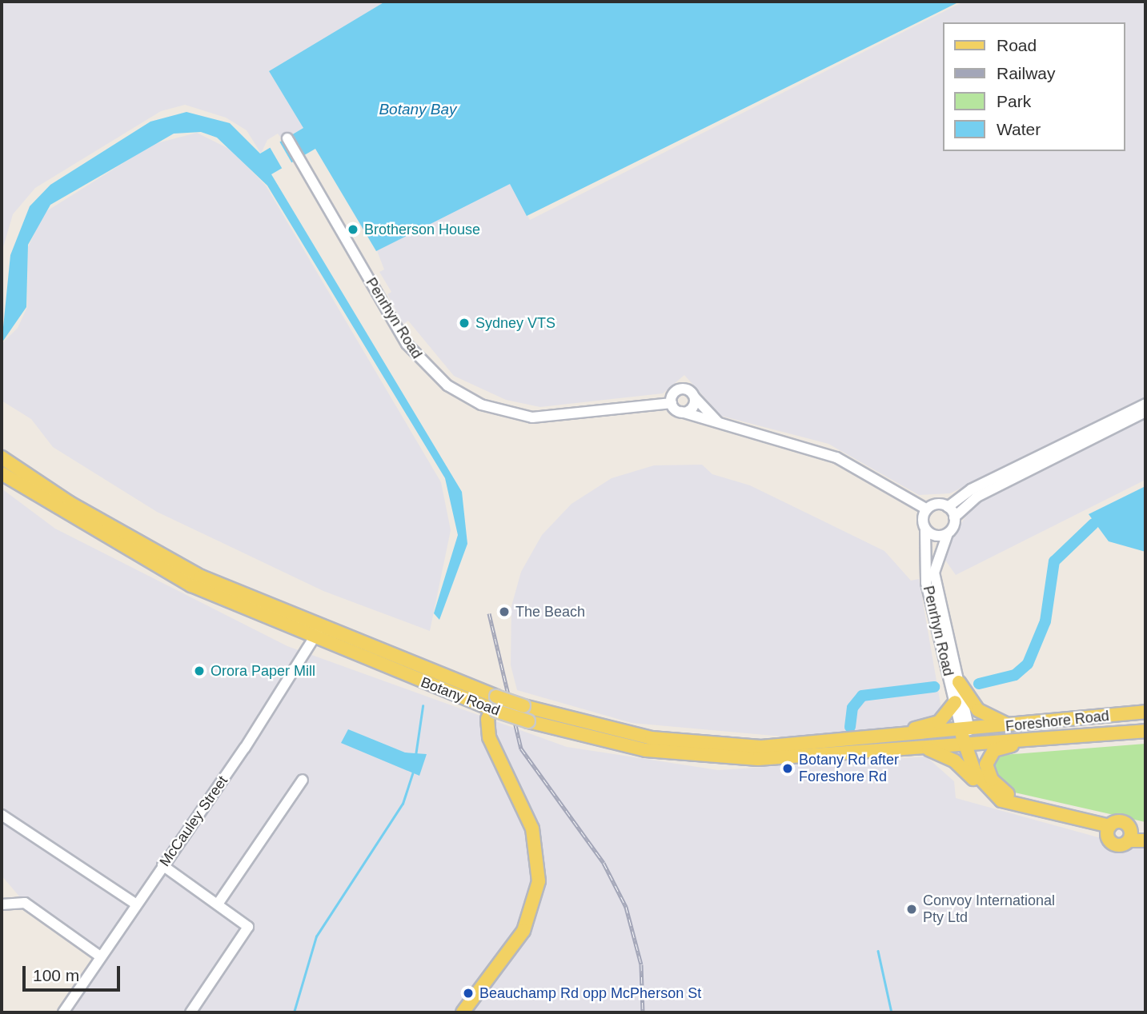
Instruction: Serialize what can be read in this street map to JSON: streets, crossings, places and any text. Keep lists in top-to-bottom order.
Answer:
{
  "streets": {
    "main road": ["Botany Road", "Foreshore Road"],
    "street": ["Penrhyn Road", "McCauley Street"]
  },
  "crossings": [
    ["Penrhyn Road", "Botany Road"],
    ["Penrhyn Road", "Foreshore Road"],
    ["Botany Road", "Foreshore Road"],
    ["Botany Road", "McCauley Street"]
  ],
  "water": ["Botany Bay"],
  "places": [
    "Brotherson House",
    "Sydney VTS",
    "The Beach",
    "Orora Paper Mill",
    "Botany Rd after Foreshore Rd",
    "Convoy International Pty Ltd",
    "Beauchamp Rd opp McPherson St"
  ],
  "legend": [
    "Road",
    "Railway",
    "Park",
    "Water"
  ],
  "scale_bar": "100 m"
}
